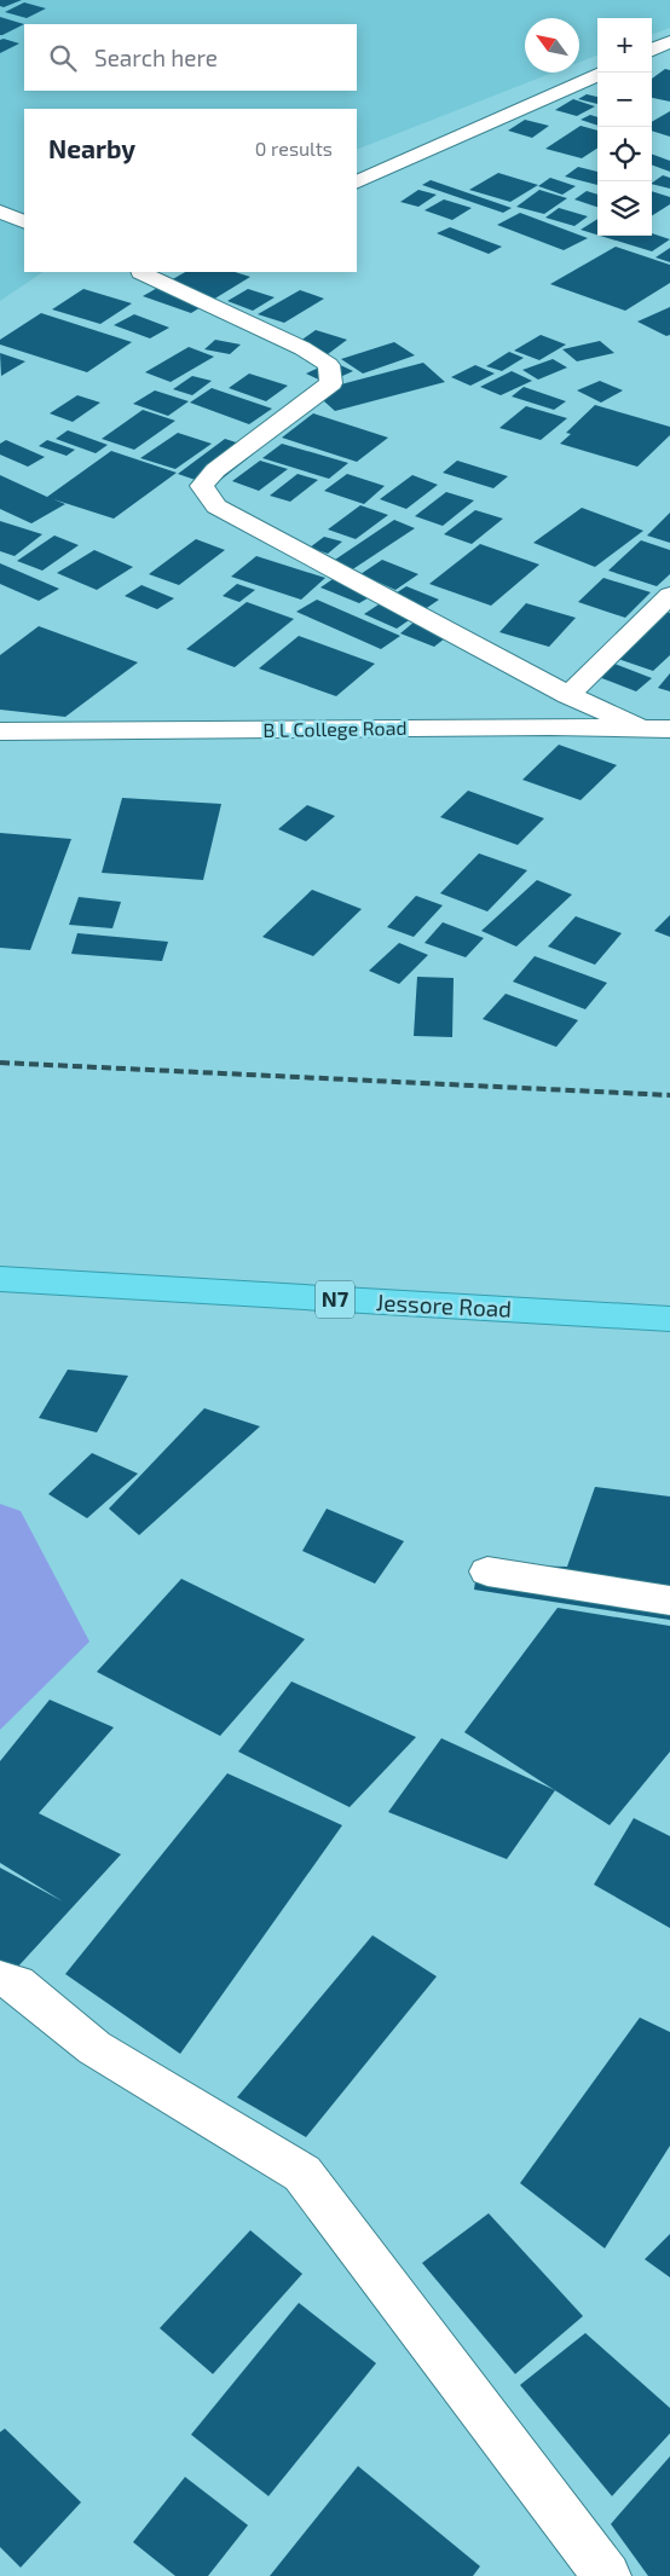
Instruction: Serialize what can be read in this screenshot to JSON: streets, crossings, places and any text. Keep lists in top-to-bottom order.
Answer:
{
  "streets": {
    "highway": ["N7", "Jessore Road"],
    "street": ["B L College Road"]
  },
  "north": "top left",
  "page": {
    "map_buttons": ["+", "−"],
    "search": "Search here",
    "heading": ["Nearby", "0 results"]
  }
}
